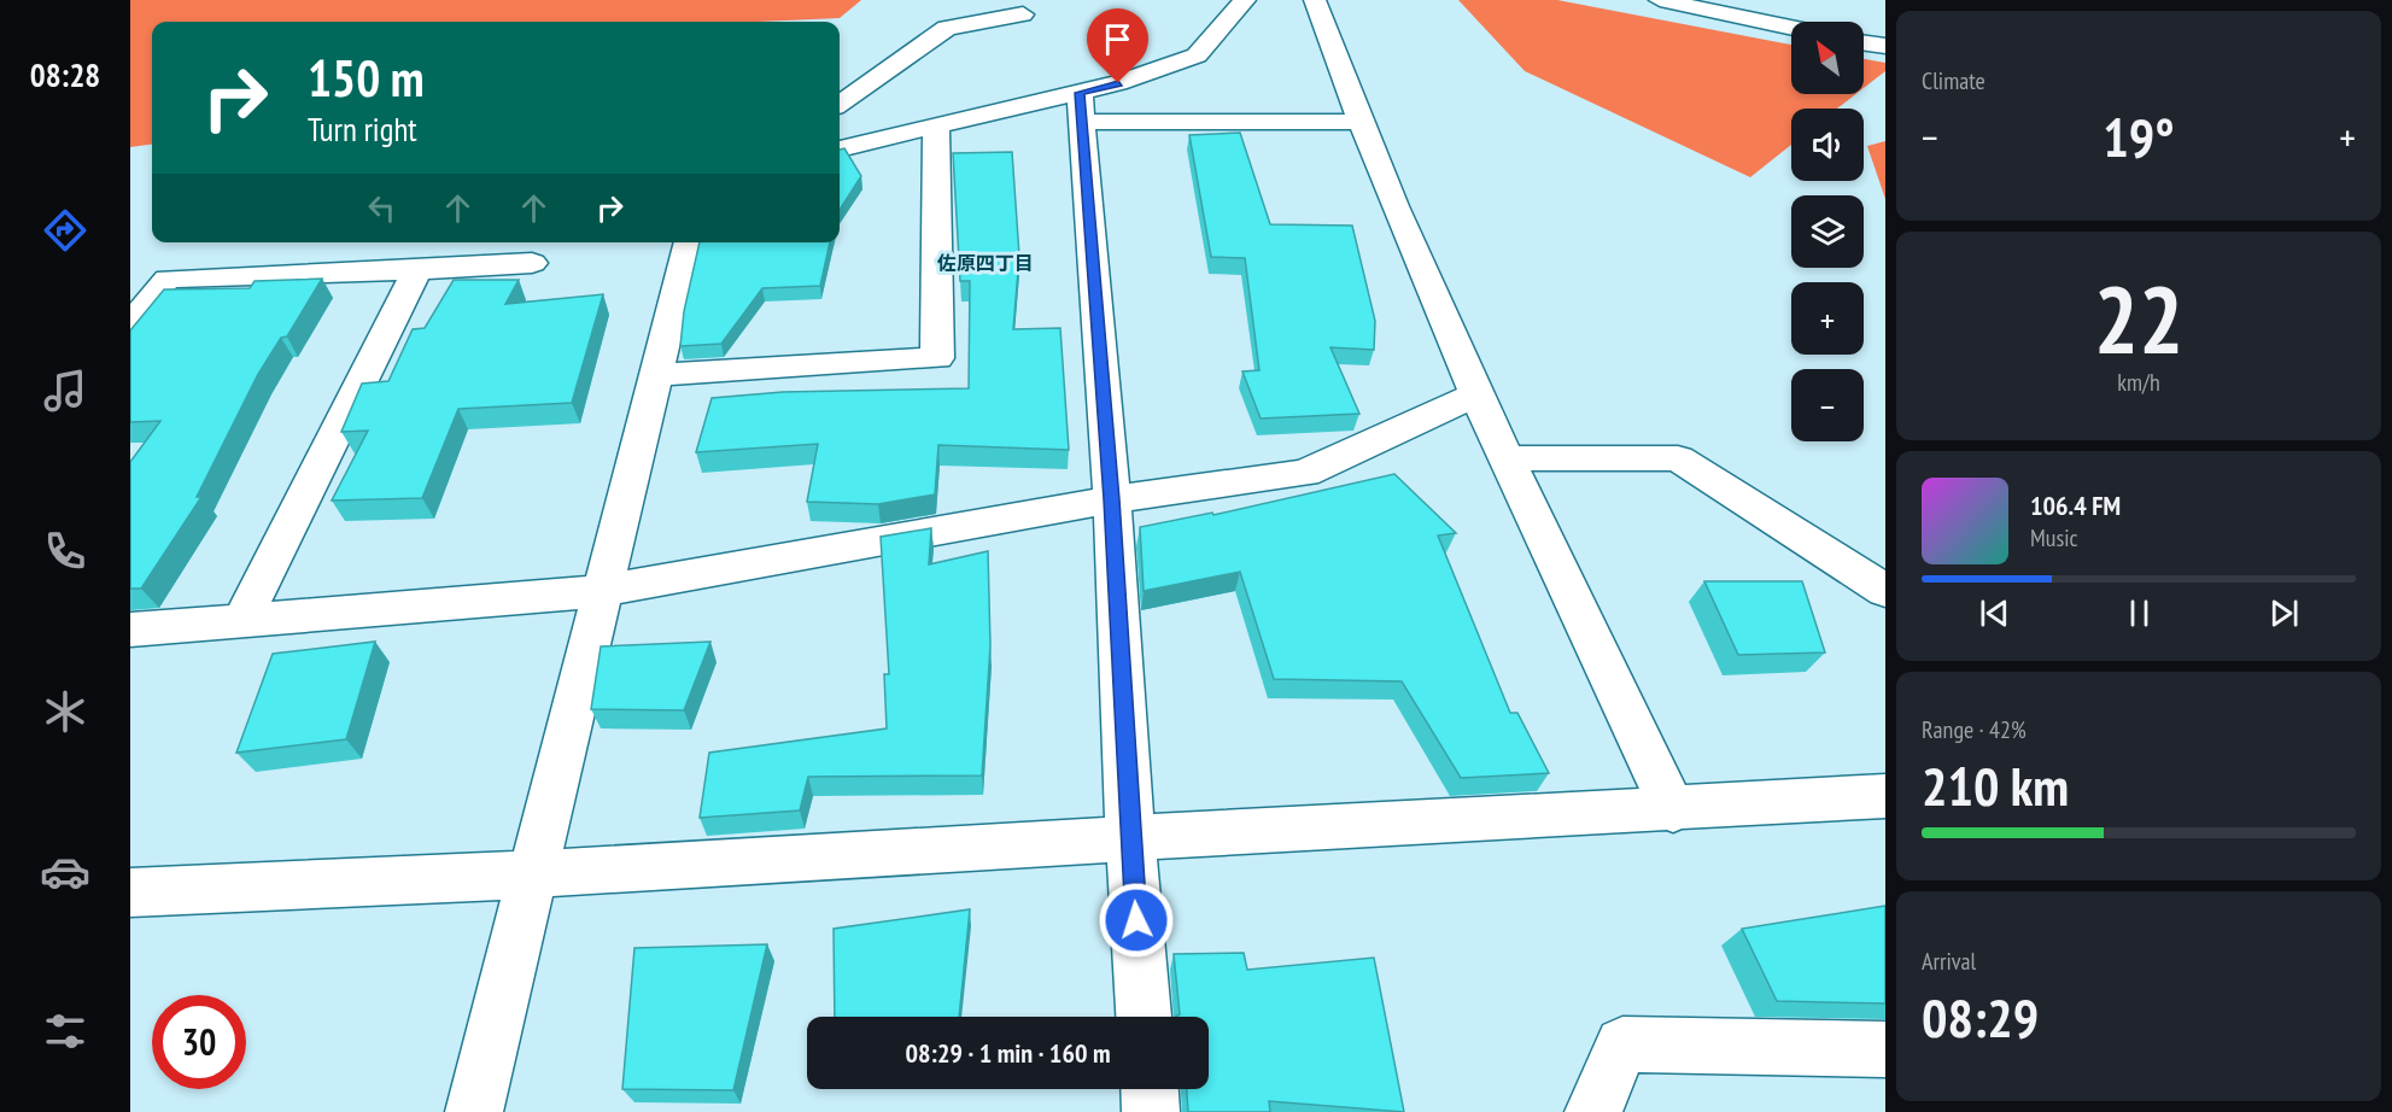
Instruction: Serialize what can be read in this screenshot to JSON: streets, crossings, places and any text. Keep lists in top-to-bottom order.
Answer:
{
  "districts": ["佐原四丁目"],
  "north": "top left",
  "page": {
    "tabs": "08:28",
    "tile": [
      "Climate",
      ["22", "km/h"],
      ["Range · 42%", "210 km"],
      ["Arrival", "08:29"]
    ],
    "map_buttons": ["+", "−"],
    "turn": ["150 m", "Turn right"],
    "heat": ["−", "19°", "+"],
    "song": ["106.4 FM", "Music"],
    "limit": "30",
    "trip": "08:29 · 1 min · 160 m"
  }
}
